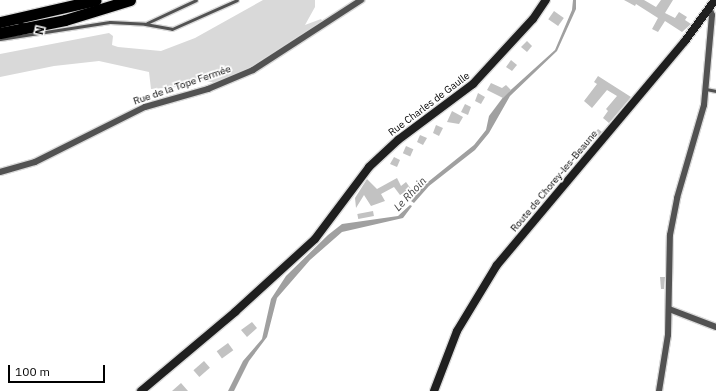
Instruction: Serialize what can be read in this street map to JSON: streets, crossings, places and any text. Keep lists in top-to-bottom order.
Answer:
{
  "streets": {
    "street": ["Rue de la Tope Fermée", "Rue Charles de Gaulle", "Route de Chorey-les-Beaune"]
  },
  "water": ["Le Rhoin"],
  "scale_bar": "100 m",
  "north": "right"
}
